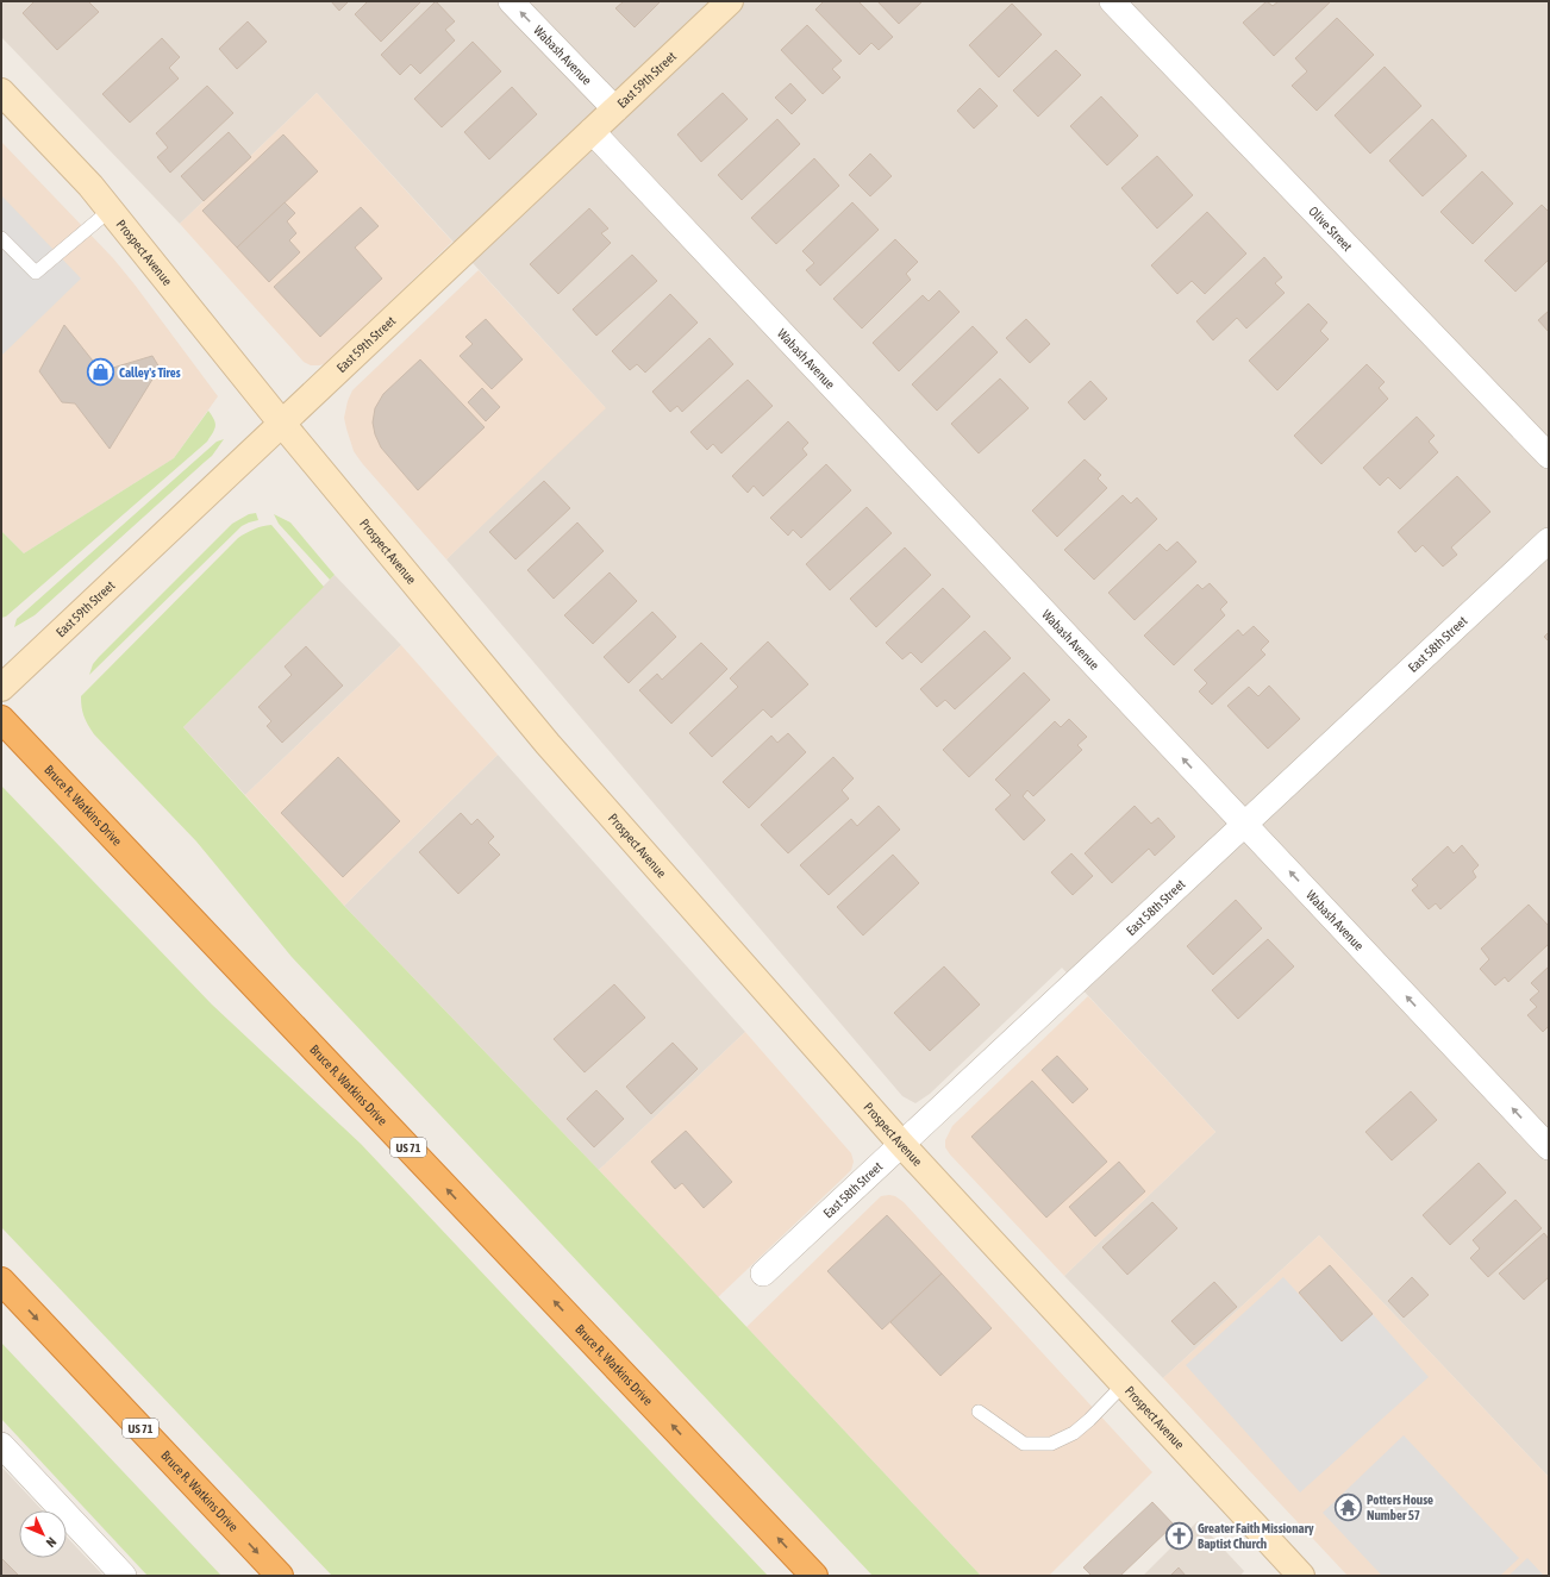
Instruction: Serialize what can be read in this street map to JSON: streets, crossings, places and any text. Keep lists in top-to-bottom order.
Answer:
{
  "streets": {
    "highway": ["Bruce R. Watkins Drive", "US 71"],
    "main road": ["East 59th Street", "Prospect Avenue"],
    "street": ["Wabash Avenue", "Olive Street", "East 58th Street"]
  },
  "crossings": [
    ["Wabash Avenue", "East 59th Street"],
    ["Wabash Avenue", "East 58th Street"],
    ["East 59th Street", "Prospect Avenue"],
    ["Prospect Avenue", "East 58th Street"]
  ],
  "one_way": ["Wabash Avenue"],
  "places": {
    "shop": ["Calley's Tires"],
    "temple": ["Potters House Number 57"],
    "church": ["Greater Faith Missionary Baptist Church"]
  },
  "north": "bottom right"
}
